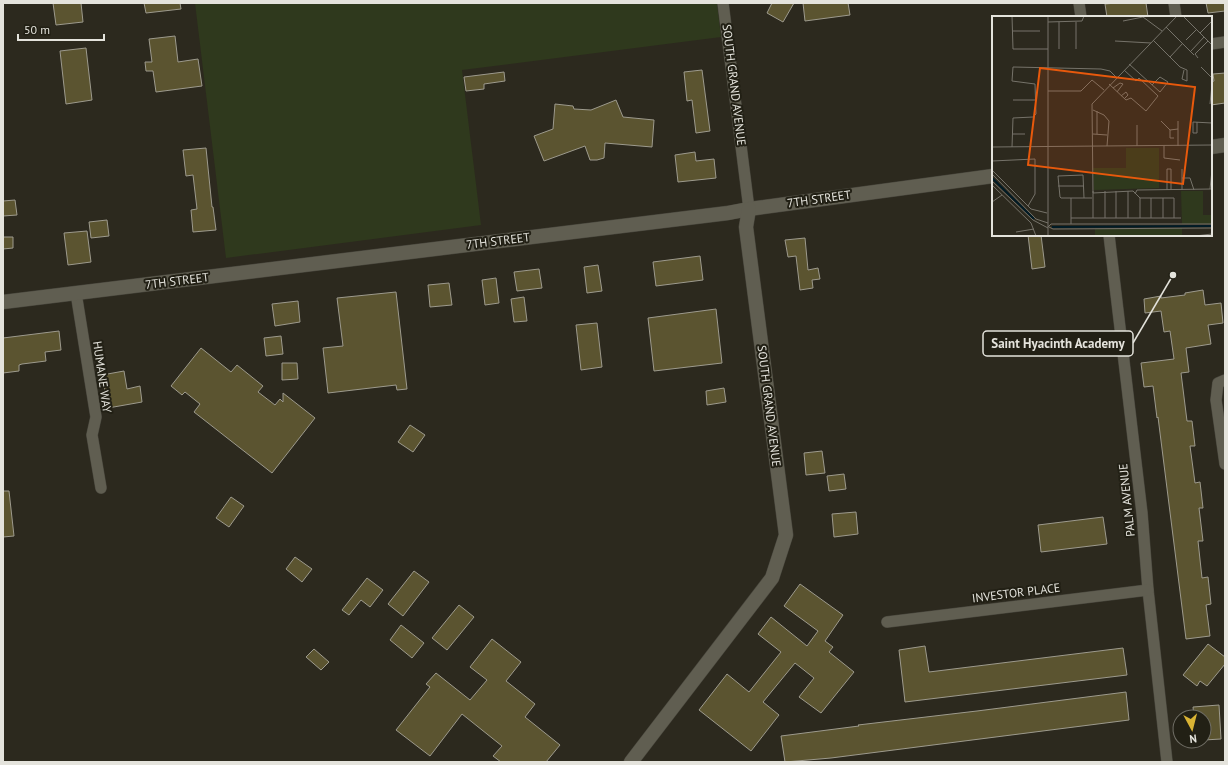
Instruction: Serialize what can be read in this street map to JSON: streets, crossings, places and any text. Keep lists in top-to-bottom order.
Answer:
{
  "streets": {
    "street": [
      "SOUTH GRAND AVENUE",
      "7TH STREET",
      "HUMANE WAY",
      "PALM AVENUE",
      "INVESTOR PLACE"
    ]
  },
  "crossings": [
    ["SOUTH GRAND AVENUE", "7TH STREET"],
    ["7TH STREET", "HUMANE WAY"],
    ["PALM AVENUE", "INVESTOR PLACE"]
  ],
  "places": ["Saint Hyacinth Academy"],
  "scale_bar": "50 m",
  "north": "bottom"
}
